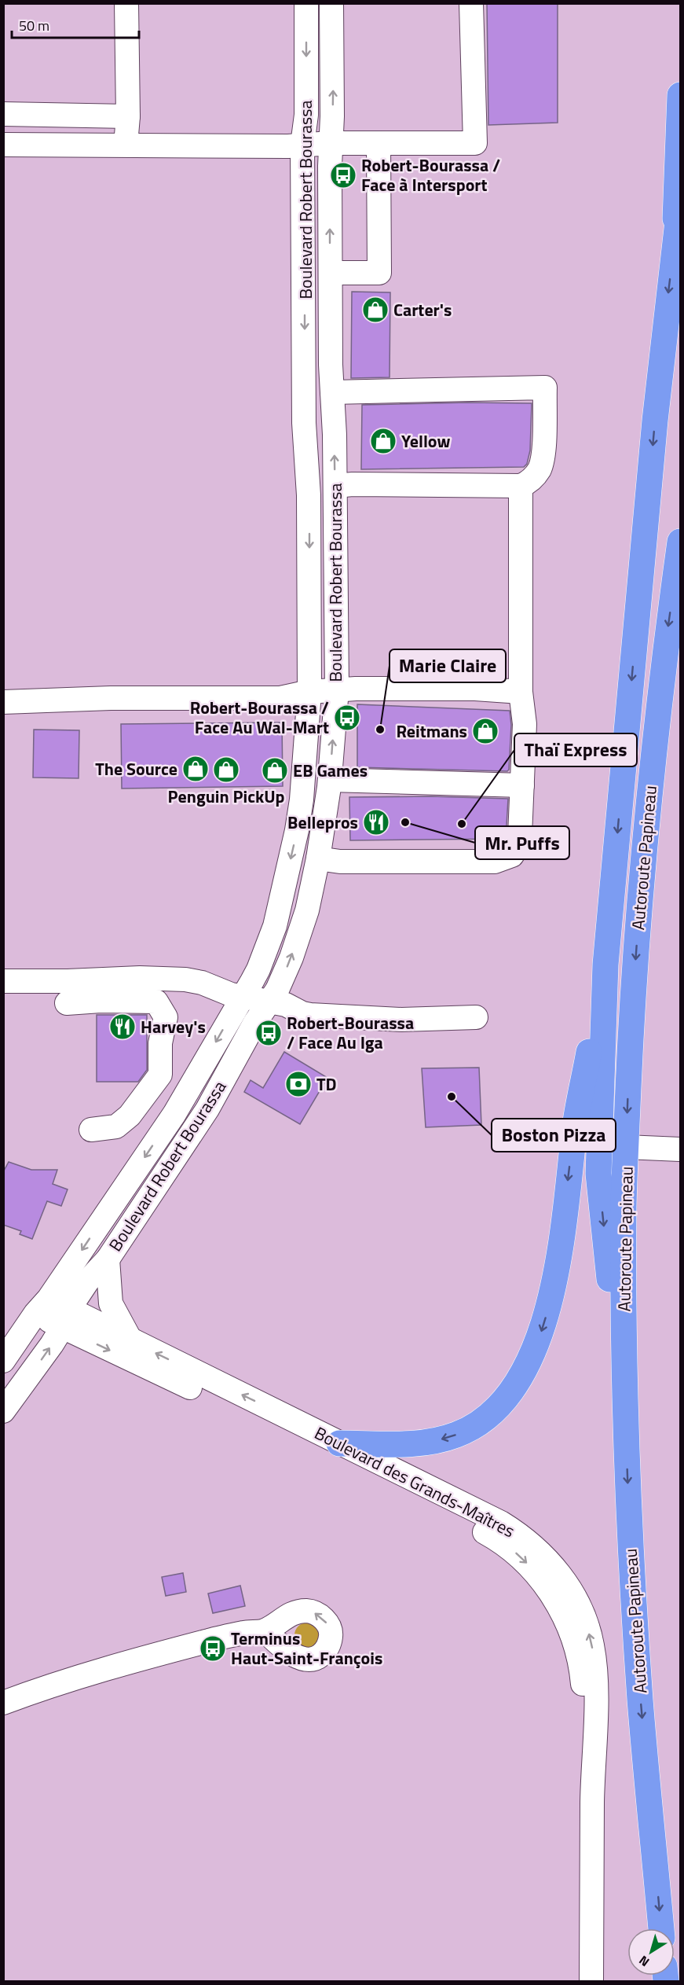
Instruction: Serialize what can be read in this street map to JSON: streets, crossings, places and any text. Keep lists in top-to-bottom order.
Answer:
{
  "streets": {
    "highway": ["Autoroute Papineau"],
    "street": ["Boulevard Robert Bourassa", "Boulevard des Grands-Maîtres"]
  },
  "crossings": [
    ["Boulevard Robert Bourassa", "Boulevard des Grands-Maîtres"]
  ],
  "places": {
    "bus stop": [
      "Robert-Bourassa / Face à Intersport",
      "Robert-Bourassa / Face Au Wal-Mart",
      "Robert-Bourassa / Face Au Iga",
      "Terminus Haut-Saint-François"
    ],
    "shop": [
      "Carter's",
      "Yellow",
      "Reitmans",
      "The Source",
      "Penguin PickUp",
      "EB Games"
    ],
    "other": [
      "Marie Claire",
      "Mr. Puffs",
      "Thaï Express",
      "Boston Pizza"
    ],
    "restaurant": ["Bellepros", "Harvey's"],
    "bank": ["TD"]
  },
  "scale_bar": "50 m",
  "north": "bottom left"
}
